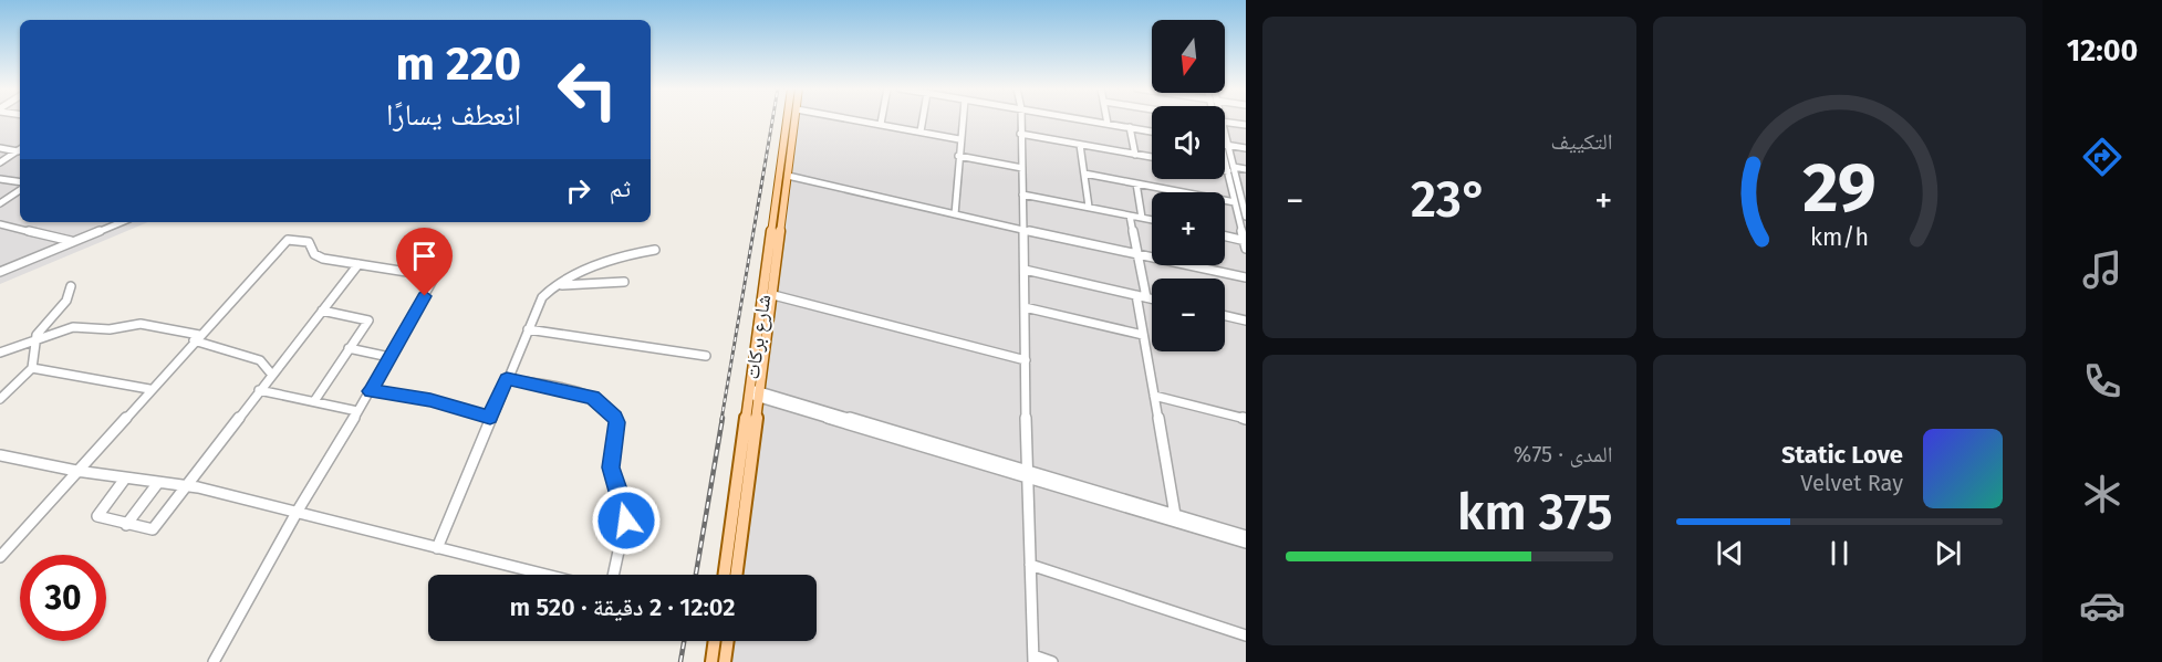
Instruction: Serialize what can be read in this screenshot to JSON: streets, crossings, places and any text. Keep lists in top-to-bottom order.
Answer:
{
  "streets": {
    "main road": ["شارع بركات"]
  },
  "north": "bottom",
  "page": {
    "tabs": "12:00",
    "tile": [
      "التكييف",
      ["المدى · 75%", "375 km"]
    ],
    "map_buttons": ["+", "−"],
    "turn": ["220 m", "انعطف يسارًا"],
    "then": "ثم",
    "heat": ["−", "23°", "+"],
    "song": ["Static Love", "Velvet Ray"],
    "limit": "30",
    "trip": "12:02 · 2 دقيقة · 520 m",
    "gauge": ["29", "km/h"]
  }
}
